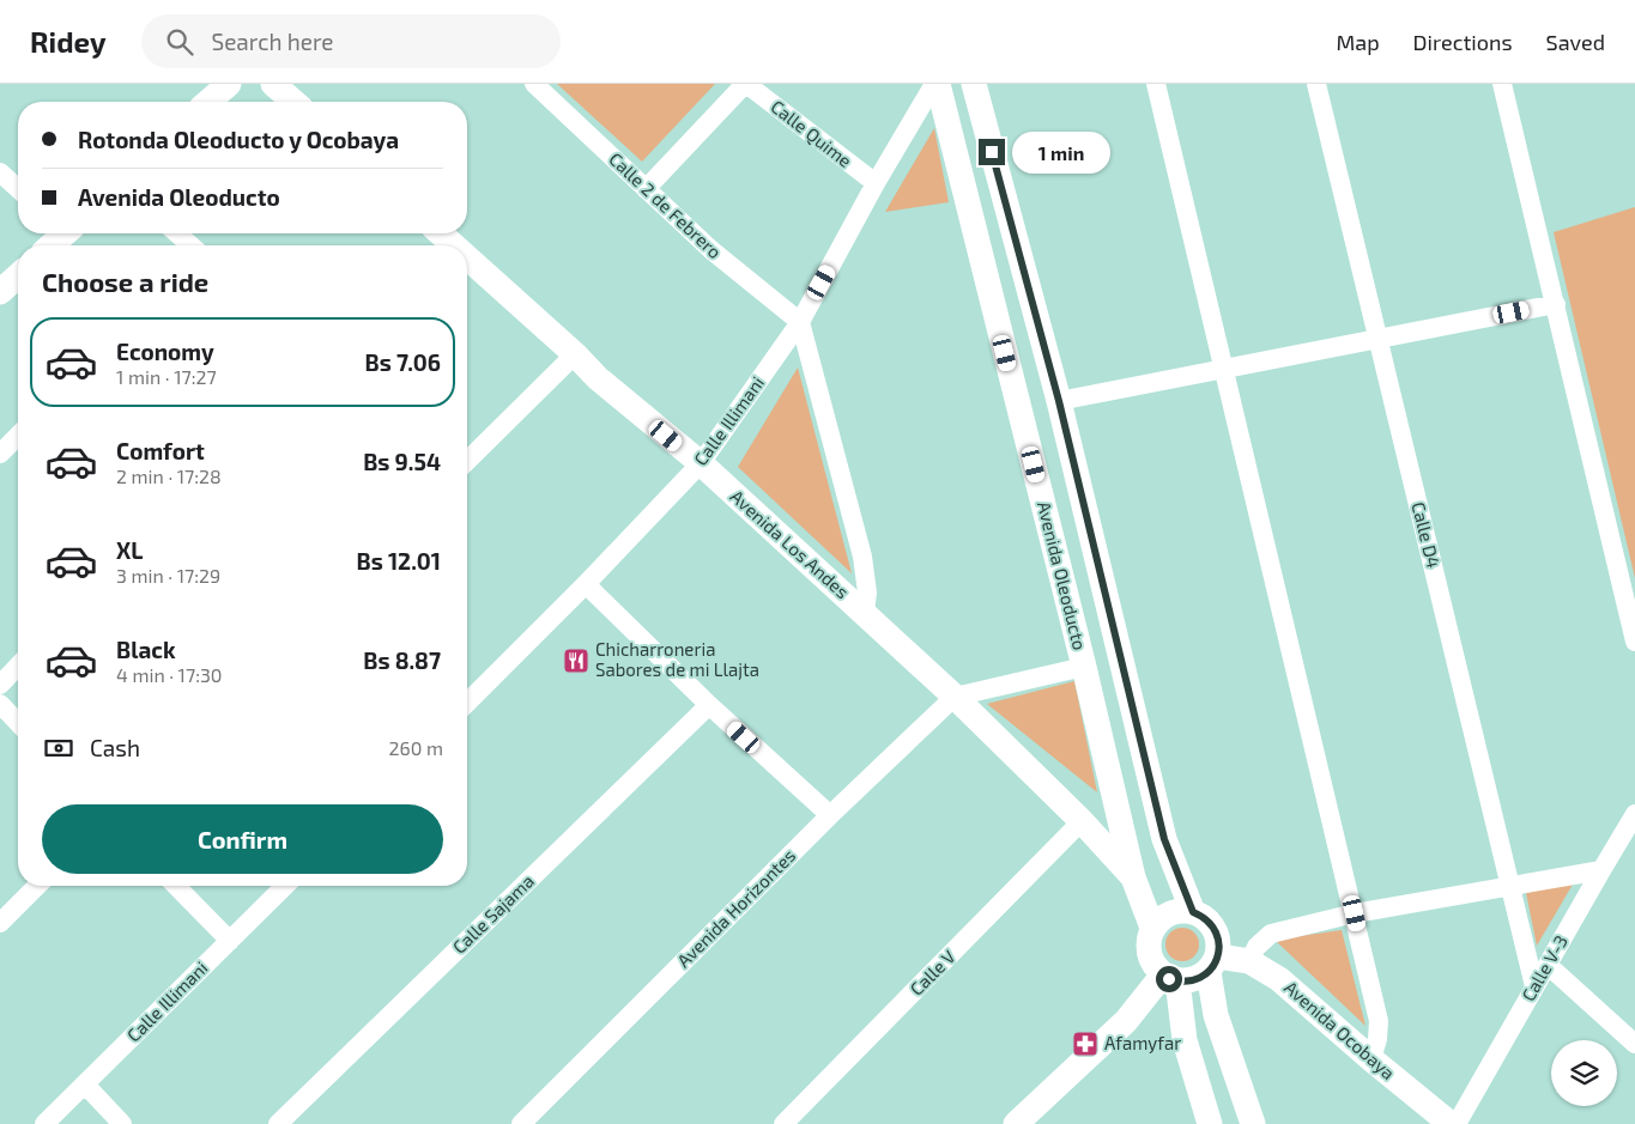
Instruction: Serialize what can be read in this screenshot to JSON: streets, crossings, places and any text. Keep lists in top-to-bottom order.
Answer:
{
  "streets": {
    "street": [
      "Calle Quime",
      "Calle 2 de Febrero",
      "Calle Illimani",
      "Calle D4",
      "Avenida Los Andes",
      "Avenida Oleoducto",
      "Avenida Horizontes",
      "Calle Sajama",
      "Calle V-3",
      "Calle V",
      "Avenida Ocobaya"
    ]
  },
  "crossings": [
    ["Calle Quime", "Calle Illimani"],
    ["Calle 2 de Febrero", "Calle Illimani"],
    ["Calle Illimani", "Avenida Los Andes"],
    ["Calle Illimani", "Avenida Oleoducto"],
    ["Calle D4", "Calle V-3"],
    ["Avenida Los Andes", "Avenida Oleoducto"],
    ["Avenida Los Andes", "Avenida Horizontes"],
    ["Avenida Los Andes", "Calle V"],
    ["Avenida Oleoducto", "Avenida Ocobaya"]
  ],
  "places": {
    "restaurant": ["Chicharroneria Sabores de mi Llajta"],
    "pharmacy": ["Afamyfar"]
  },
  "page": {
    "header": "Ridey",
    "search": "Search here",
    "nav": ["Map", "Directions", "Saved"],
    "banner": ["Rotonda Oleoducto y Ocobaya", "Avenida Oleoducto"],
    "bubble": "1 min",
    "heading": "Choose a ride",
    "list": [
      {
        "name": "Economy",
        "note": "1 min · 17:27",
        "value": "Bs 7.06"
      },
      {
        "name": "Comfort",
        "note": "2 min · 17:28",
        "value": "Bs 9.54"
      },
      {
        "name": "XL",
        "note": "3 min · 17:29",
        "value": "Bs 12.01"
      },
      {
        "name": "Black",
        "note": "4 min · 17:30",
        "value": "Bs 8.87"
      }
    ],
    "pay": ["Cash", "260 m"],
    "buttons": "Confirm"
  }
}
